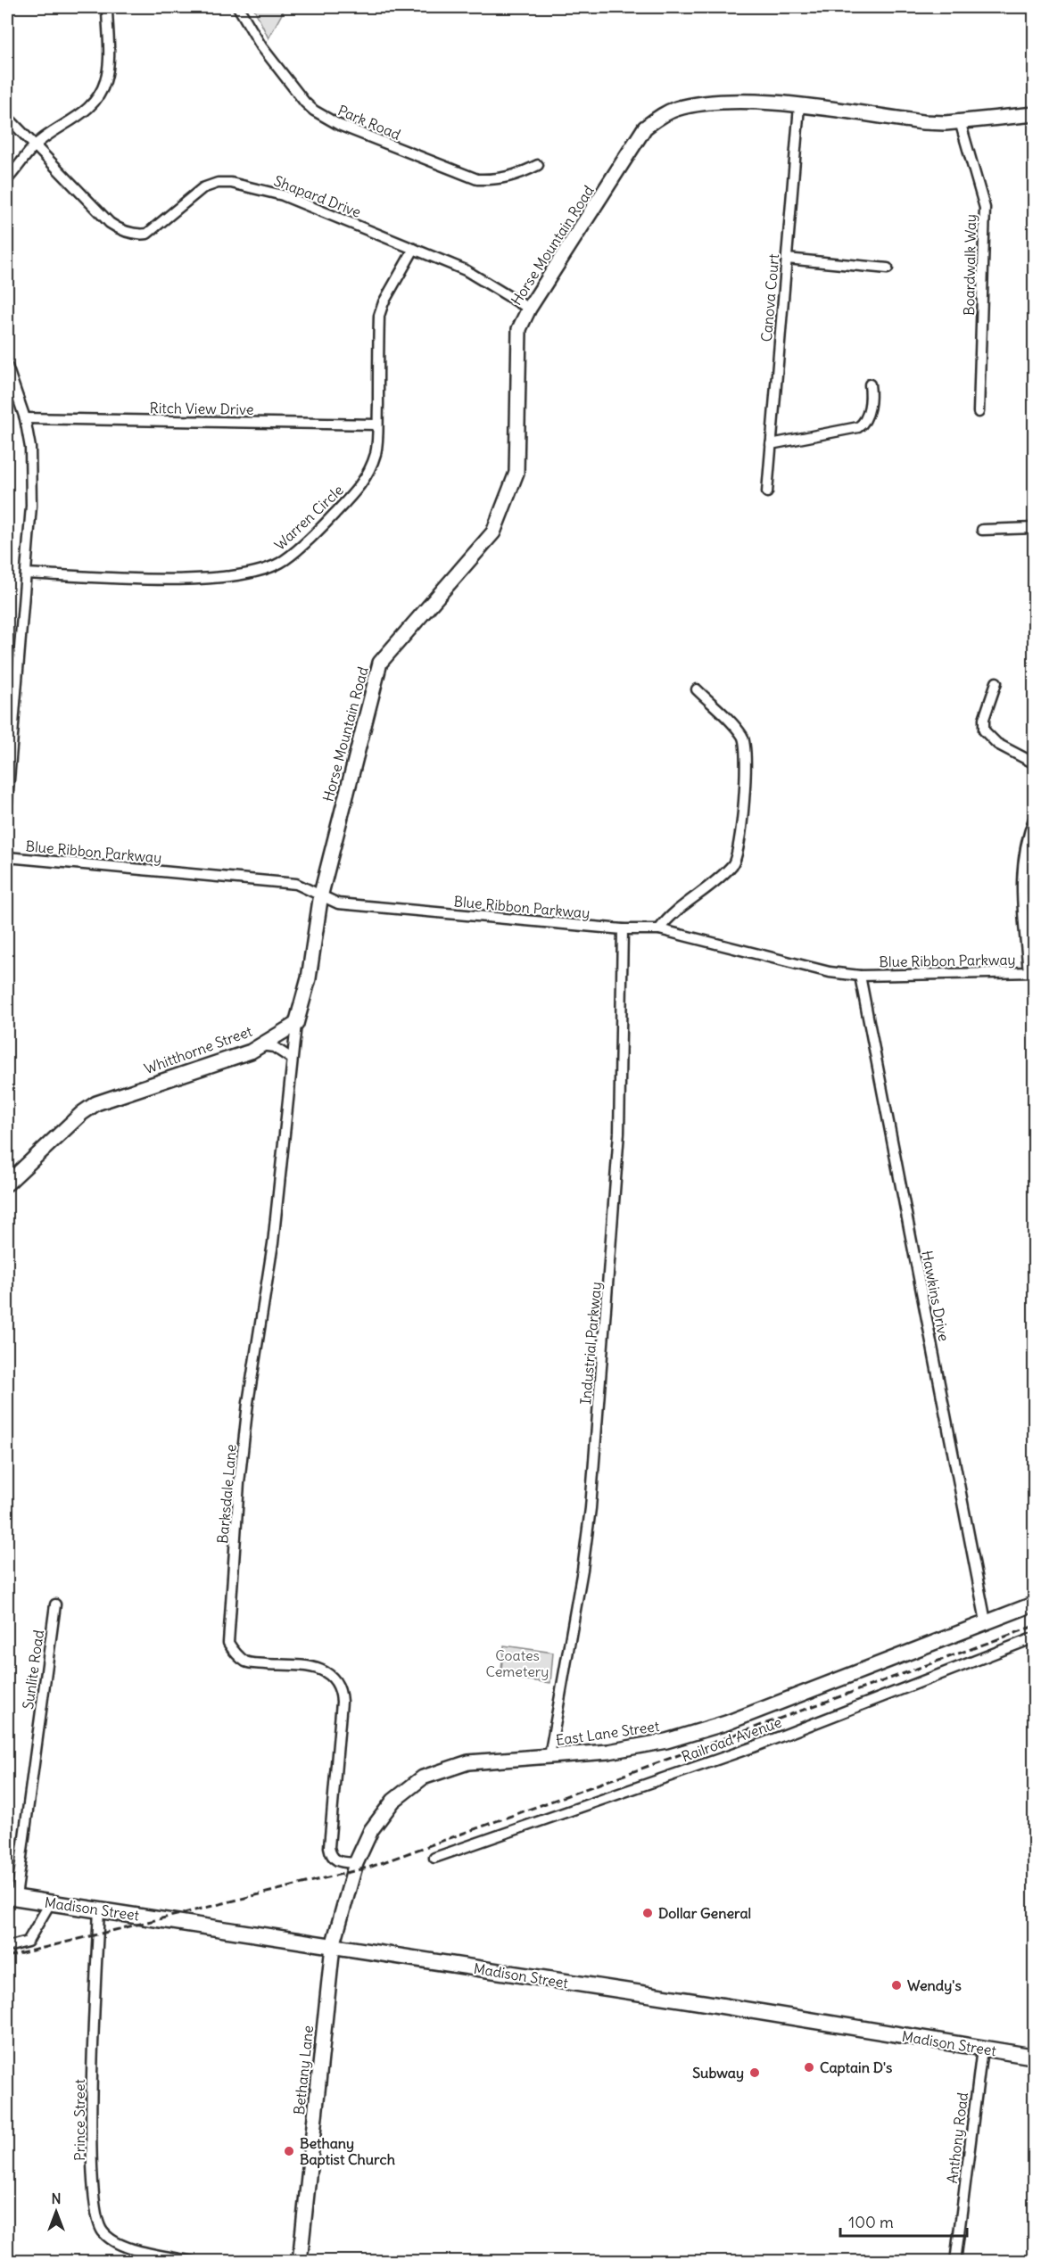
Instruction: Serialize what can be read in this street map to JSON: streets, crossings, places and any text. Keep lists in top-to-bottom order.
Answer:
{
  "streets": {
    "main road": ["Madison Street"],
    "street": [
      "Park Road",
      "Shapard Drive",
      "Horse Mountain Road",
      "Boardwalk Way",
      "Canova Court",
      "Ritch View Drive",
      "Warren Circle",
      "Blue Ribbon Parkway",
      "Whitthorne Street",
      "Hawkins Drive",
      "Industrial Parkway",
      "Barksdale Lane",
      "Sunlite Road",
      "East Lane Street",
      "Railroad Avenue",
      "Bethany Lane",
      "Prince Street",
      "Anthony Road"
    ]
  },
  "crossings": [
    ["Shapard Drive", "Horse Mountain Road"],
    ["Shapard Drive", "Warren Circle"],
    ["Horse Mountain Road", "Boardwalk Way"],
    ["Horse Mountain Road", "Canova Court"],
    ["Horse Mountain Road", "Blue Ribbon Parkway"],
    ["Ritch View Drive", "Warren Circle"],
    ["Blue Ribbon Parkway", "Hawkins Drive"],
    ["Blue Ribbon Parkway", "Industrial Parkway"],
    ["Whitthorne Street", "Barksdale Lane"],
    ["Hawkins Drive", "East Lane Street"],
    ["Industrial Parkway", "East Lane Street"],
    ["Barksdale Lane", "East Lane Street"],
    ["Sunlite Road", "Madison Street"],
    ["East Lane Street", "Madison Street"],
    ["East Lane Street", "Bethany Lane"],
    ["Madison Street", "Bethany Lane"],
    ["Madison Street", "Prince Street"],
    ["Madison Street", "Anthony Road"]
  ],
  "parks": ["Coates Cemetery"],
  "places": [
    "Dollar General",
    "Wendy's",
    "Captain D's",
    "Subway",
    "Bethany Baptist Church"
  ],
  "scale_bar": "100 m",
  "north": "top"
}
